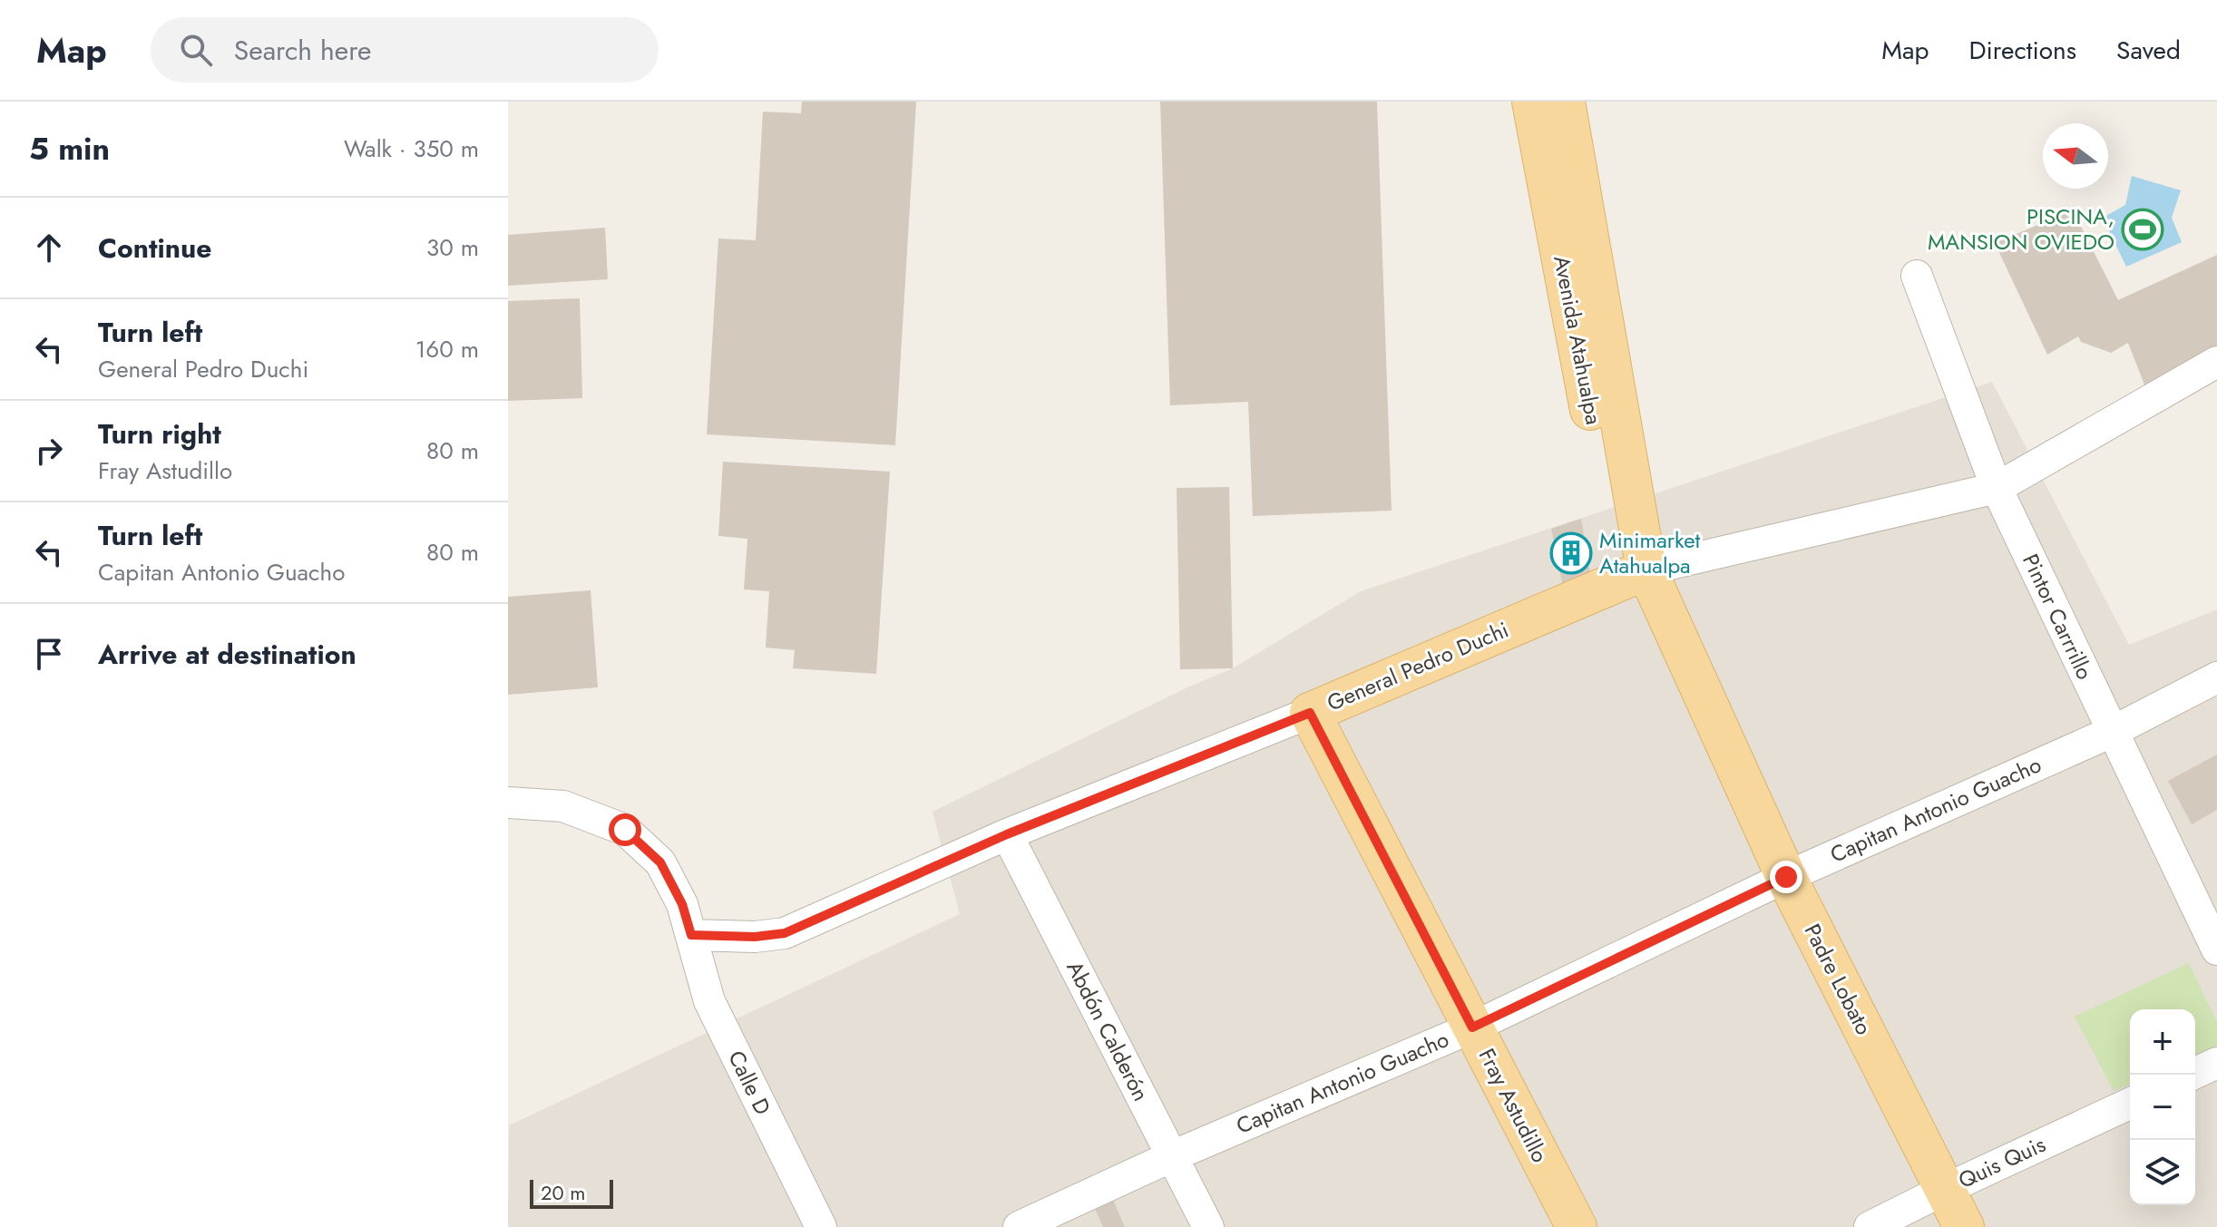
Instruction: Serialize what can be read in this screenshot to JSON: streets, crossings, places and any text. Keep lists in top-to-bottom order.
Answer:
{
  "streets": {
    "main road": [
      "Avenida Atahualpa",
      "General Pedro Duchi",
      "Padre Lobato",
      "Fray Astudillo"
    ],
    "street": [
      "Pintor Carrrillo",
      "Capitan Antonio Guacho",
      "Abdón Calderón",
      "Calle D",
      "Quis Quis"
    ]
  },
  "crossings": [
    ["Avenida Atahualpa", "General Pedro Duchi"],
    ["Avenida Atahualpa", "Padre Lobato"],
    ["Pintor Carrrillo", "General Pedro Duchi"],
    ["Pintor Carrrillo", "Capitan Antonio Guacho"],
    ["General Pedro Duchi", "Padre Lobato"],
    ["General Pedro Duchi", "Abdón Calderón"],
    ["General Pedro Duchi", "Calle D"],
    ["General Pedro Duchi", "Fray Astudillo"],
    ["Capitan Antonio Guacho", "Padre Lobato"],
    ["Capitan Antonio Guacho", "Abdón Calderón"],
    ["Capitan Antonio Guacho", "Fray Astudillo"],
    ["Padre Lobato", "Quis Quis"]
  ],
  "places": {
    "sports": ["PISCINA, MANSION OVIEDO"],
    "building": ["Minimarket Atahualpa"]
  },
  "scale_bar": "20 m",
  "north": "left",
  "page": {
    "header": "Map",
    "search": "Search here",
    "nav": ["Map", "Directions", "Saved"],
    "heading": ["5 min", "Walk · 350 m"],
    "list": [
      ["Continue", "30 m"],
      ["Turn left", "General Pedro Duchi", "160 m"],
      ["Turn right", "Fray Astudillo", "80 m"],
      ["Turn left", "Capitan Antonio Guacho", "80 m"],
      "Arrive at destination"
    ],
    "map_buttons": ["+", "−"],
    "scale": "20 m"
  }
}
